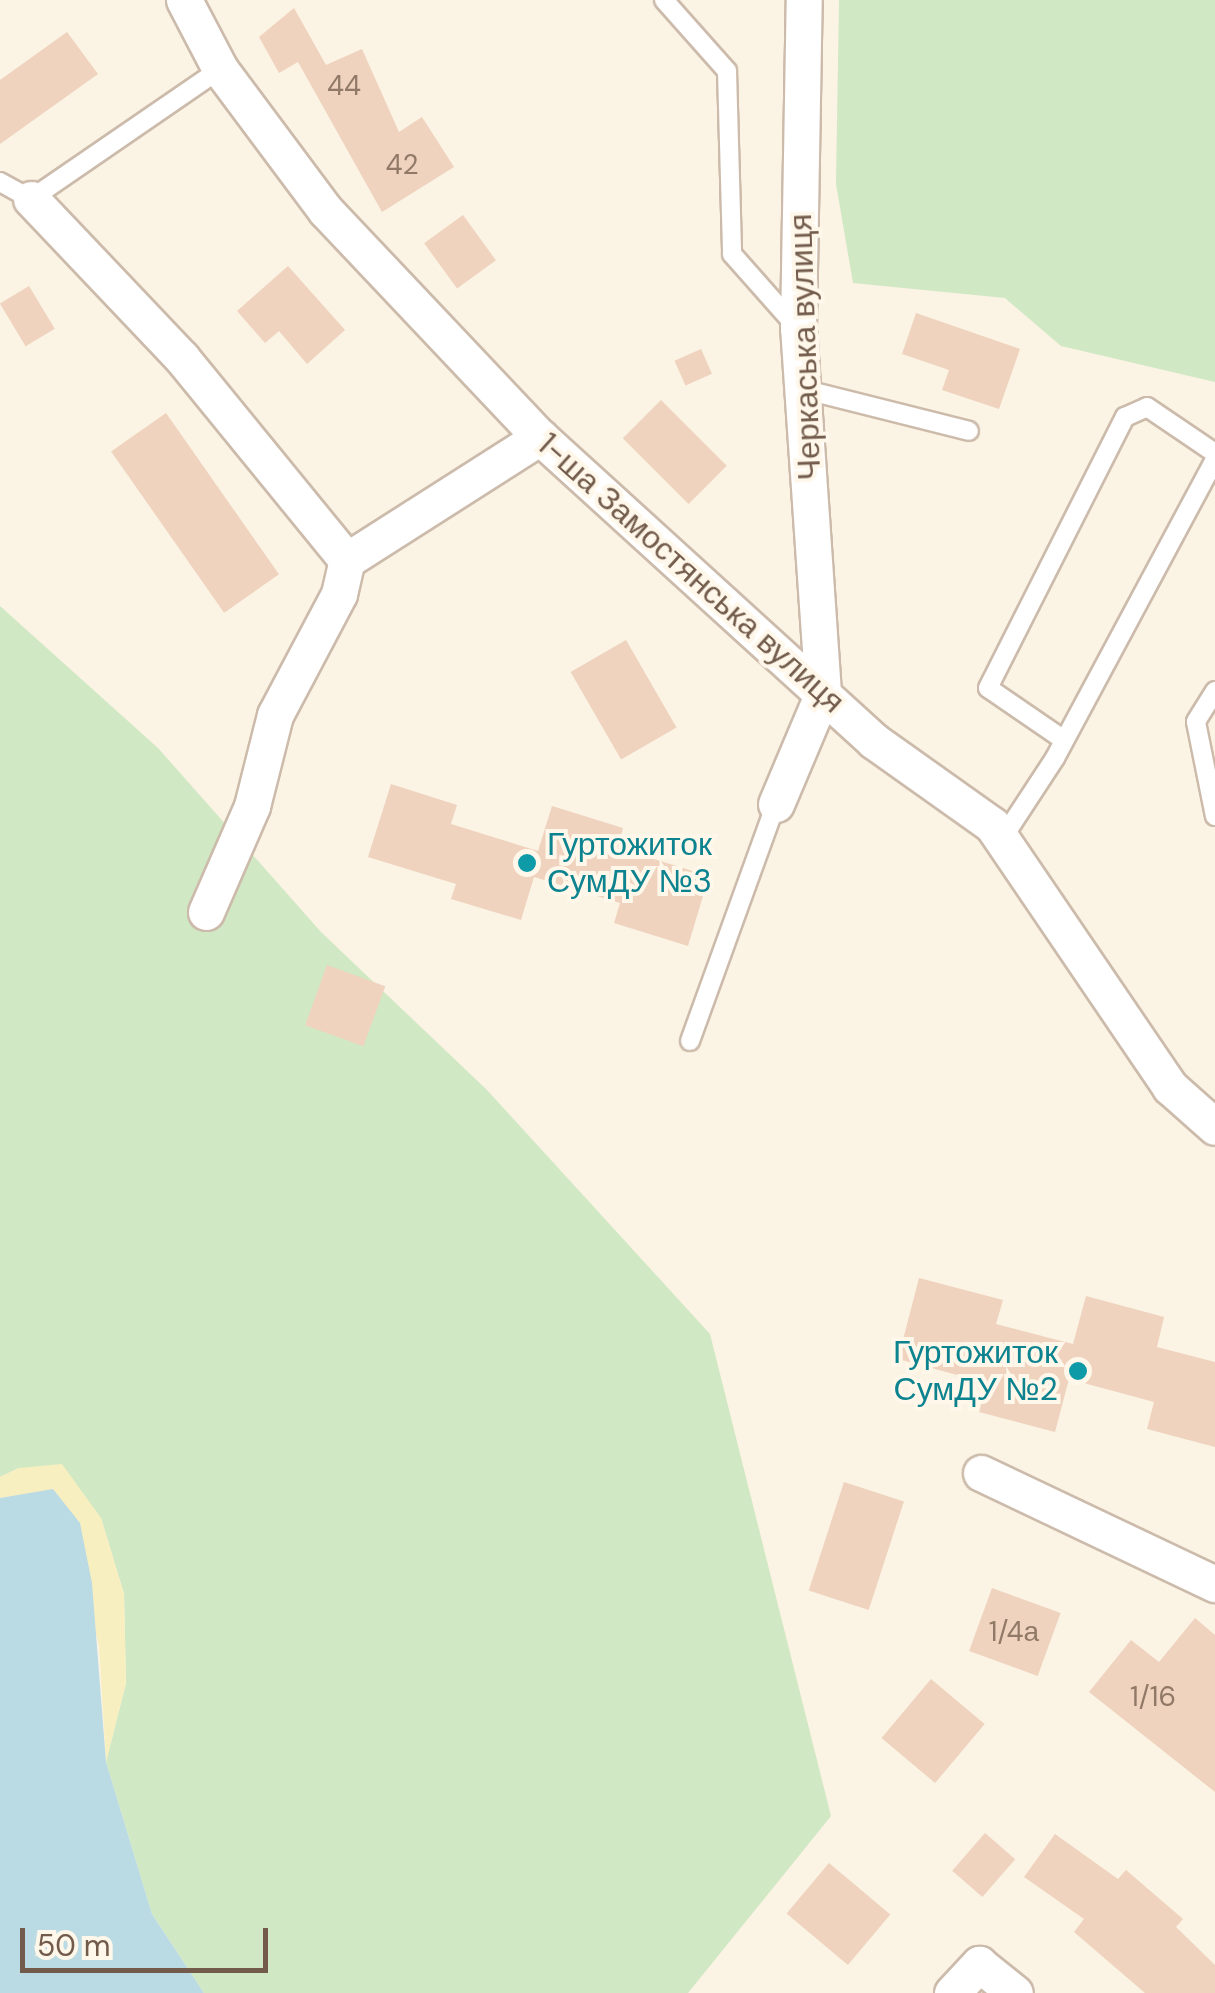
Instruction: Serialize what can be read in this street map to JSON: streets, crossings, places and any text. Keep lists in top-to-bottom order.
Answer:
{
  "streets": {
    "street": ["Черкаська вулиця", "1-ша Замостянська вулиця"]
  },
  "crossings": [
    ["Черкаська вулиця", "1-ша Замостянська вулиця"]
  ],
  "places": ["Гуртожиток СумДУ №3", "Гуртожиток СумДУ №2"],
  "house_numbers": [
    "44",
    "42",
    "1/4а",
    "1/16"
  ],
  "scale_bar": "50 m"
}
